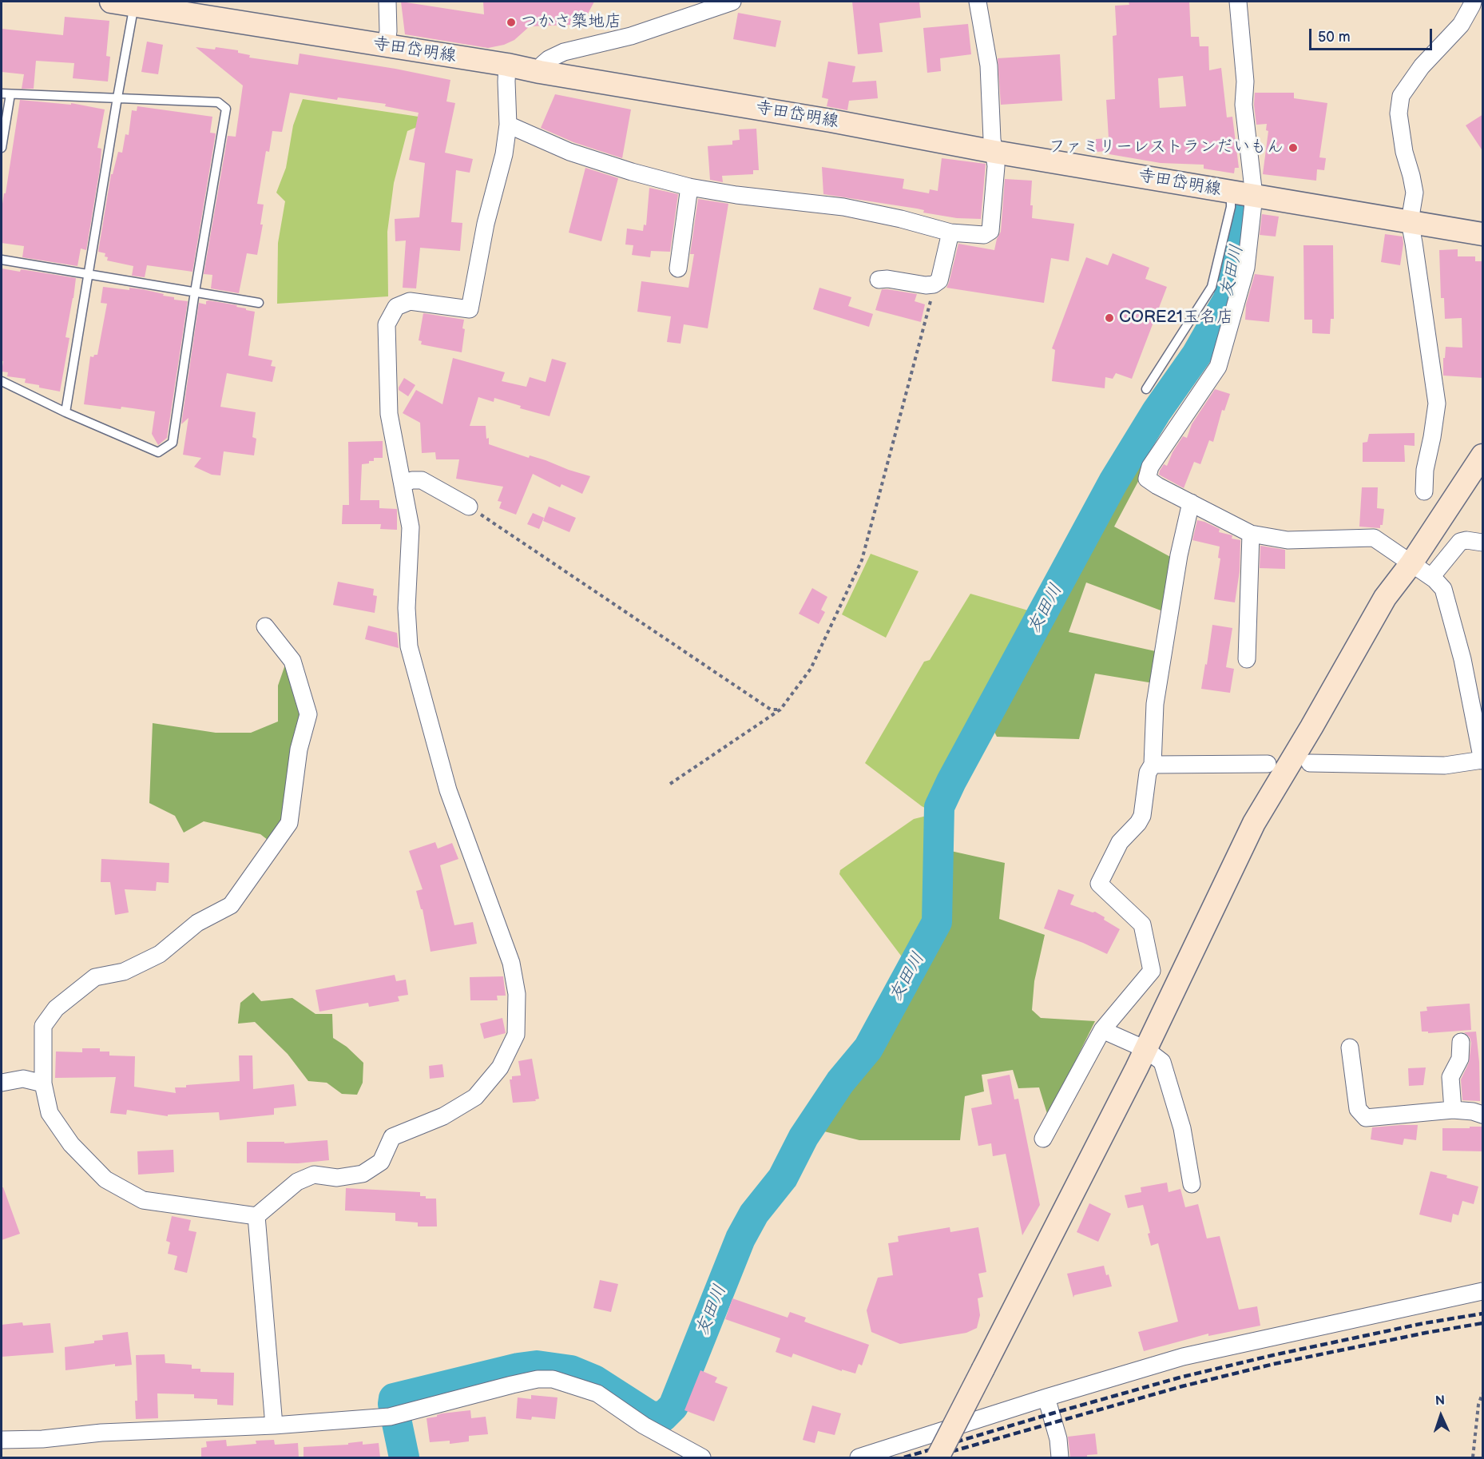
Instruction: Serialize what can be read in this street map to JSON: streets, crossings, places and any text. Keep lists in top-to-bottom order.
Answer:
{
  "streets": {
    "main road": ["寺田岱明線"]
  },
  "water": ["友田川"],
  "places": ["つかさ築地店", "ファミリーレストランだいもん", "CORE21玉名店"],
  "scale_bar": "50 m",
  "north": "top"
}
